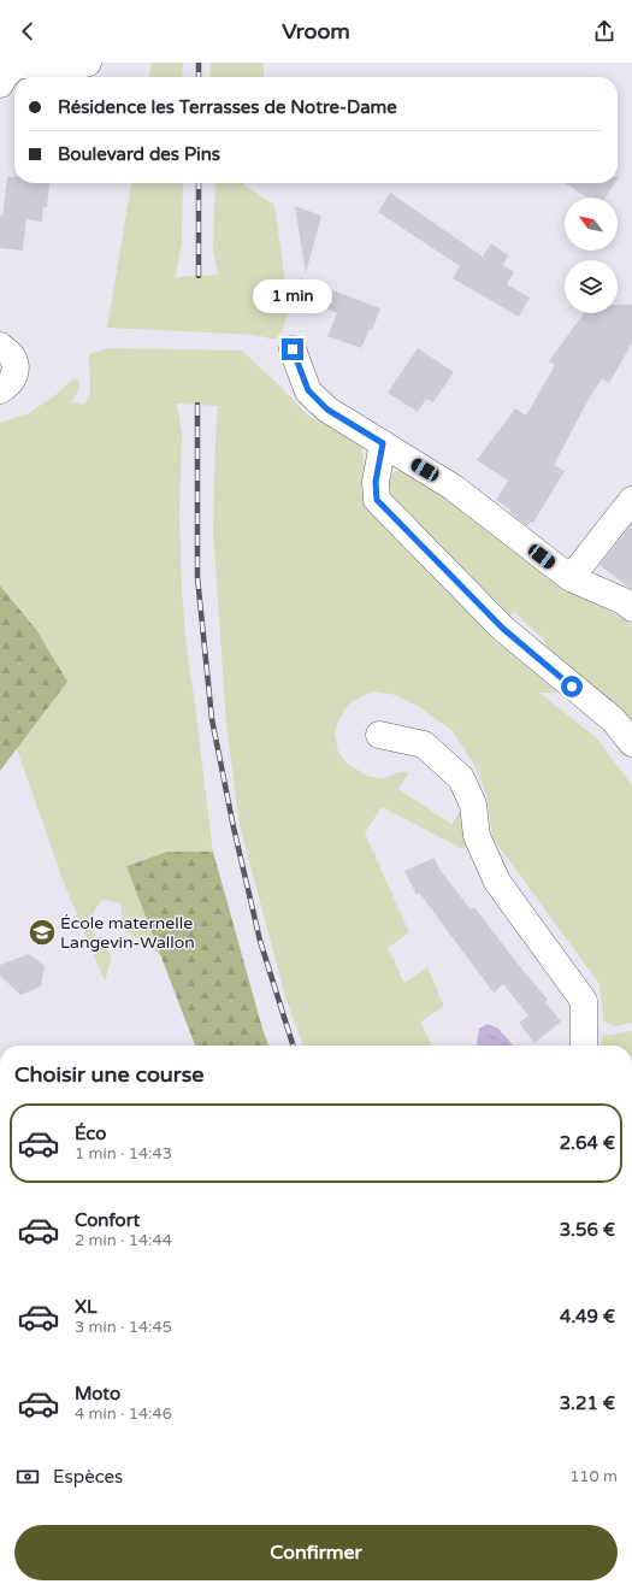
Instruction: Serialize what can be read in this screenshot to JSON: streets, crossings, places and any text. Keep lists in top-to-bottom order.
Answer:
{
  "places": {
    "school or university": ["École maternelle Langevin-Wallon"]
  },
  "north": "top left",
  "page": {
    "header": "Vroom",
    "banner": ["Résidence les Terrasses de Notre-Dame", "Boulevard des Pins"],
    "bubble": "1 min",
    "heading": "Choisir une course",
    "list": [
      {
        "name": "Éco",
        "note": "1 min · 14:43",
        "value": "2.64 €"
      },
      {
        "name": "Confort",
        "note": "2 min · 14:44",
        "value": "3.56 €"
      },
      {
        "name": "XL",
        "note": "3 min · 14:45",
        "value": "4.49 €"
      },
      {
        "name": "Moto",
        "note": "4 min · 14:46",
        "value": "3.21 €"
      }
    ],
    "pay": ["Espèces", "110 m"],
    "buttons": "Confirmer"
  }
}
